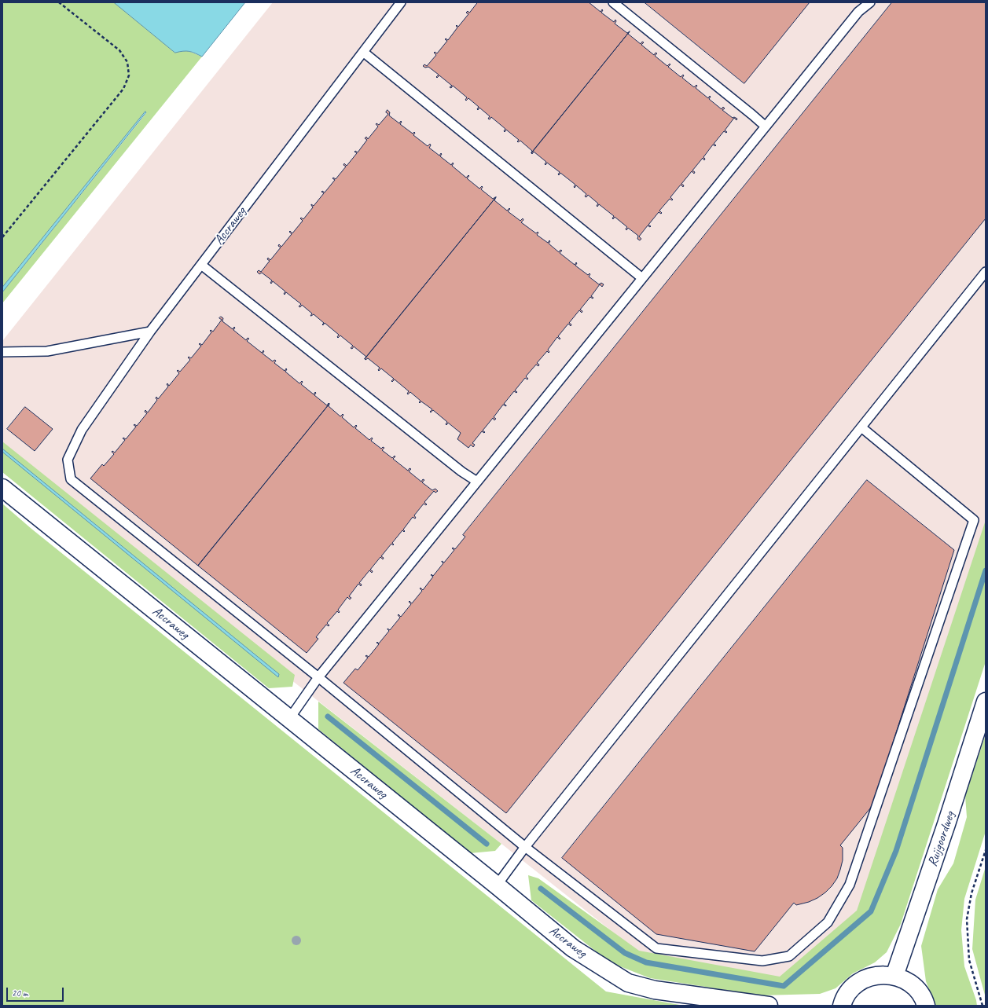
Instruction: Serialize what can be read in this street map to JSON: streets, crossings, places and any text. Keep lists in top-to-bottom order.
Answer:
{
  "streets": {
    "street": ["Accraweg", "Ruijgoordweg"]
  },
  "scale_bar": "20 m"
}
